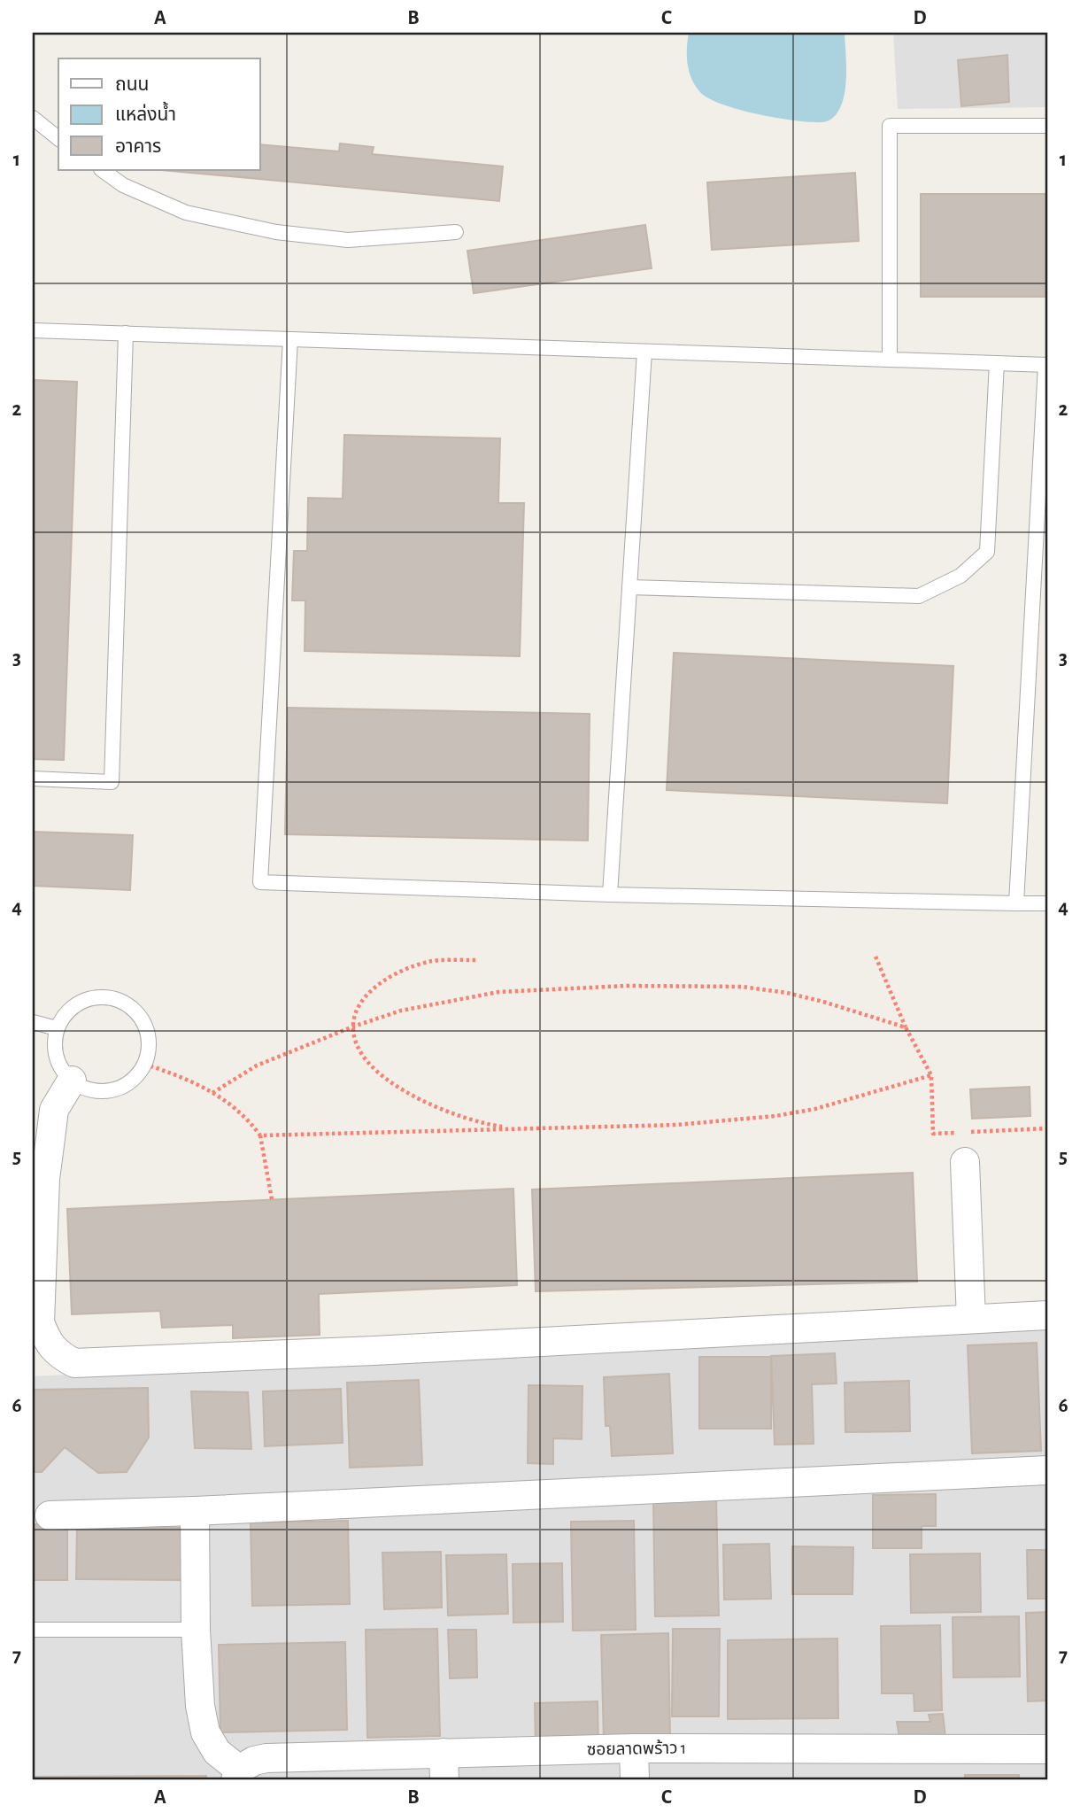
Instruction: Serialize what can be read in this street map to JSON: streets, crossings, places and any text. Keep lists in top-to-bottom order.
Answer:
{
  "streets": {
    "street": ["ซอยลาดพร้าว 1"]
  },
  "legend": ["ถนน", "แหล่งน้ำ", "อาคาร"],
  "grid": {
    "columns": [
      "A",
      "B",
      "C",
      "D"
    ],
    "rows": [
      "1",
      "2",
      "3",
      "4",
      "5",
      "6",
      "7"
    ]
  }
}
